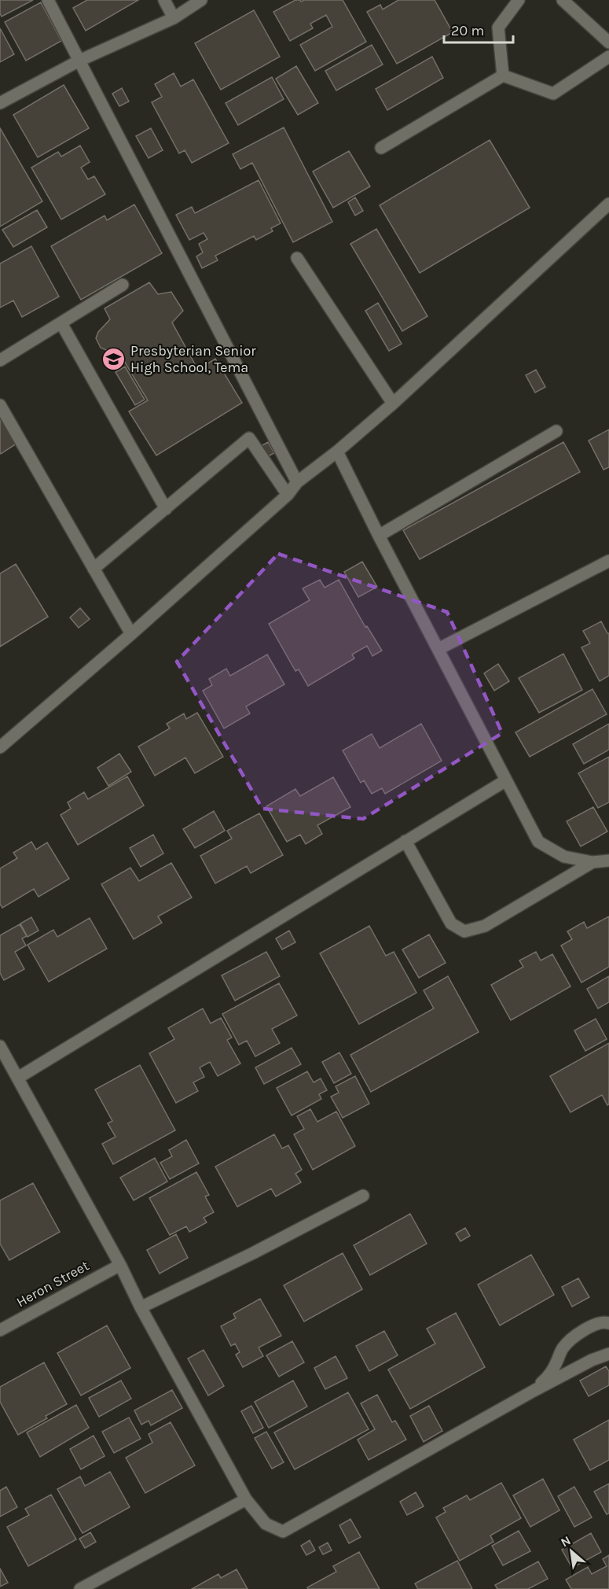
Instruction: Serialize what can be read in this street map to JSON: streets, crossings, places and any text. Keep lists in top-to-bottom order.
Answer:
{
  "streets": {
    "street": ["Heron Street"]
  },
  "places": {
    "school or university": ["Presbyterian Senior High School, Tema"]
  },
  "scale_bar": "20 m",
  "north": "top left"
}
